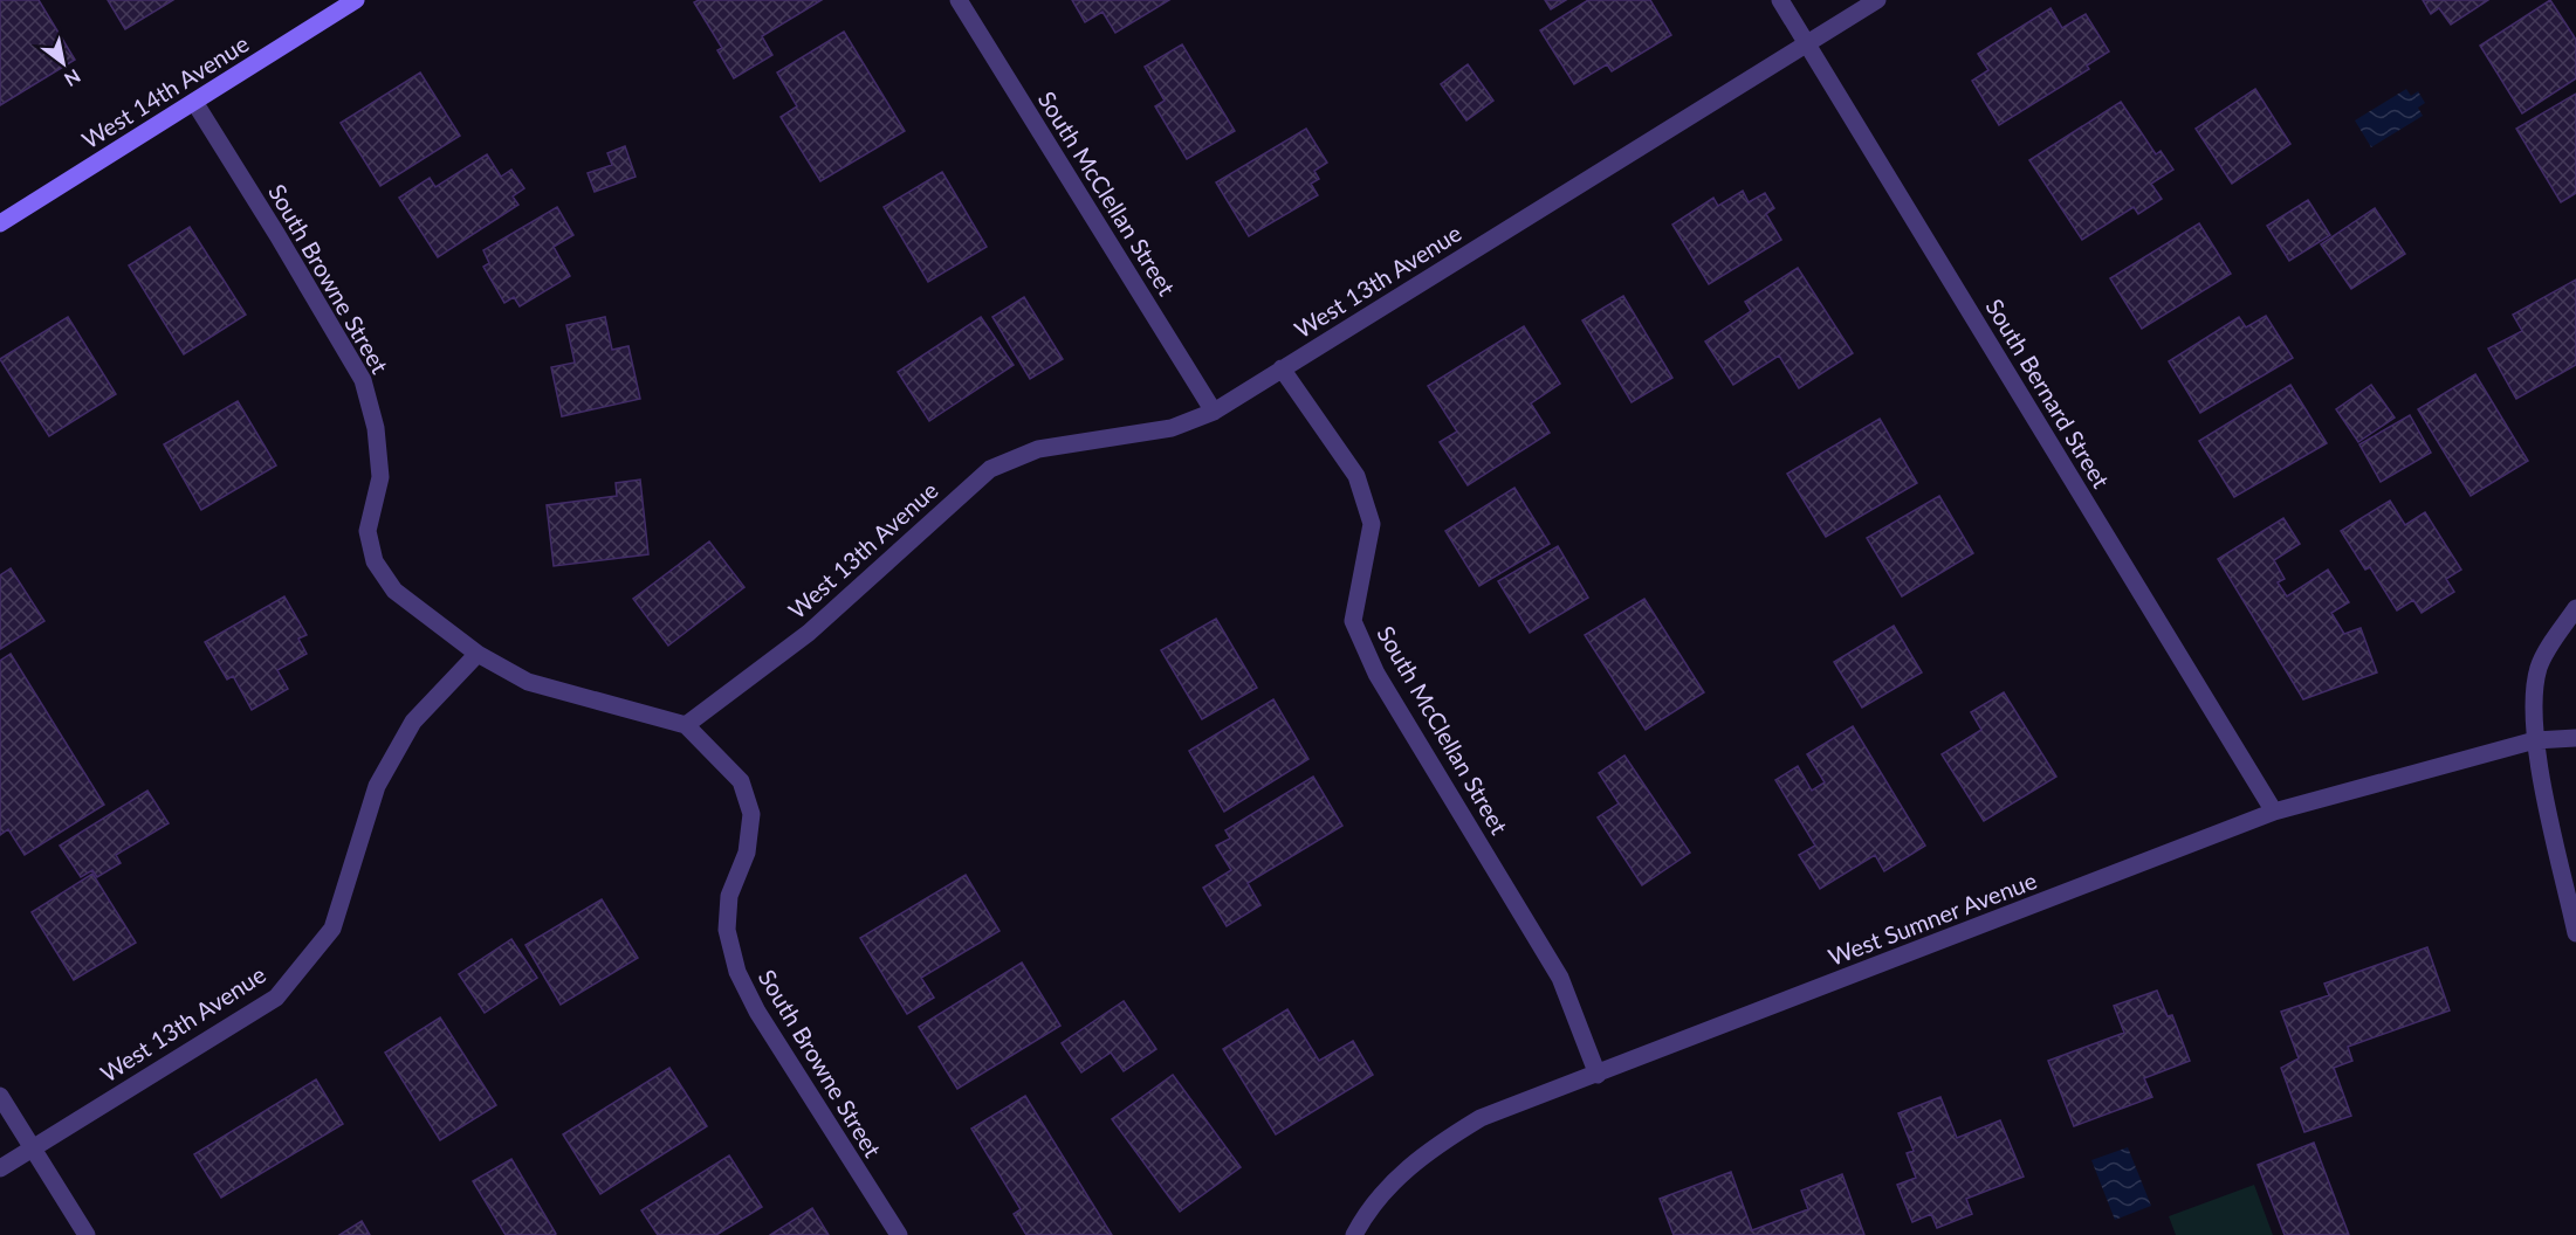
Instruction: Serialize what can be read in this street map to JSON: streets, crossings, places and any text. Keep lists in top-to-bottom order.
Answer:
{
  "streets": {
    "street": [
      "West 14th Avenue",
      "South McClellan Street",
      "South Browne Street",
      "West 13th Avenue",
      "South Bernard Street",
      "West Sumner Avenue"
    ]
  },
  "crossings": [
    ["West 14th Avenue", "South Browne Street"],
    ["South McClellan Street", "West 13th Avenue"],
    ["South McClellan Street", "West Sumner Avenue"],
    ["South Browne Street", "West 13th Avenue"],
    ["West 13th Avenue", "South Bernard Street"],
    ["South Bernard Street", "West Sumner Avenue"]
  ],
  "north": "bottom right"
}
